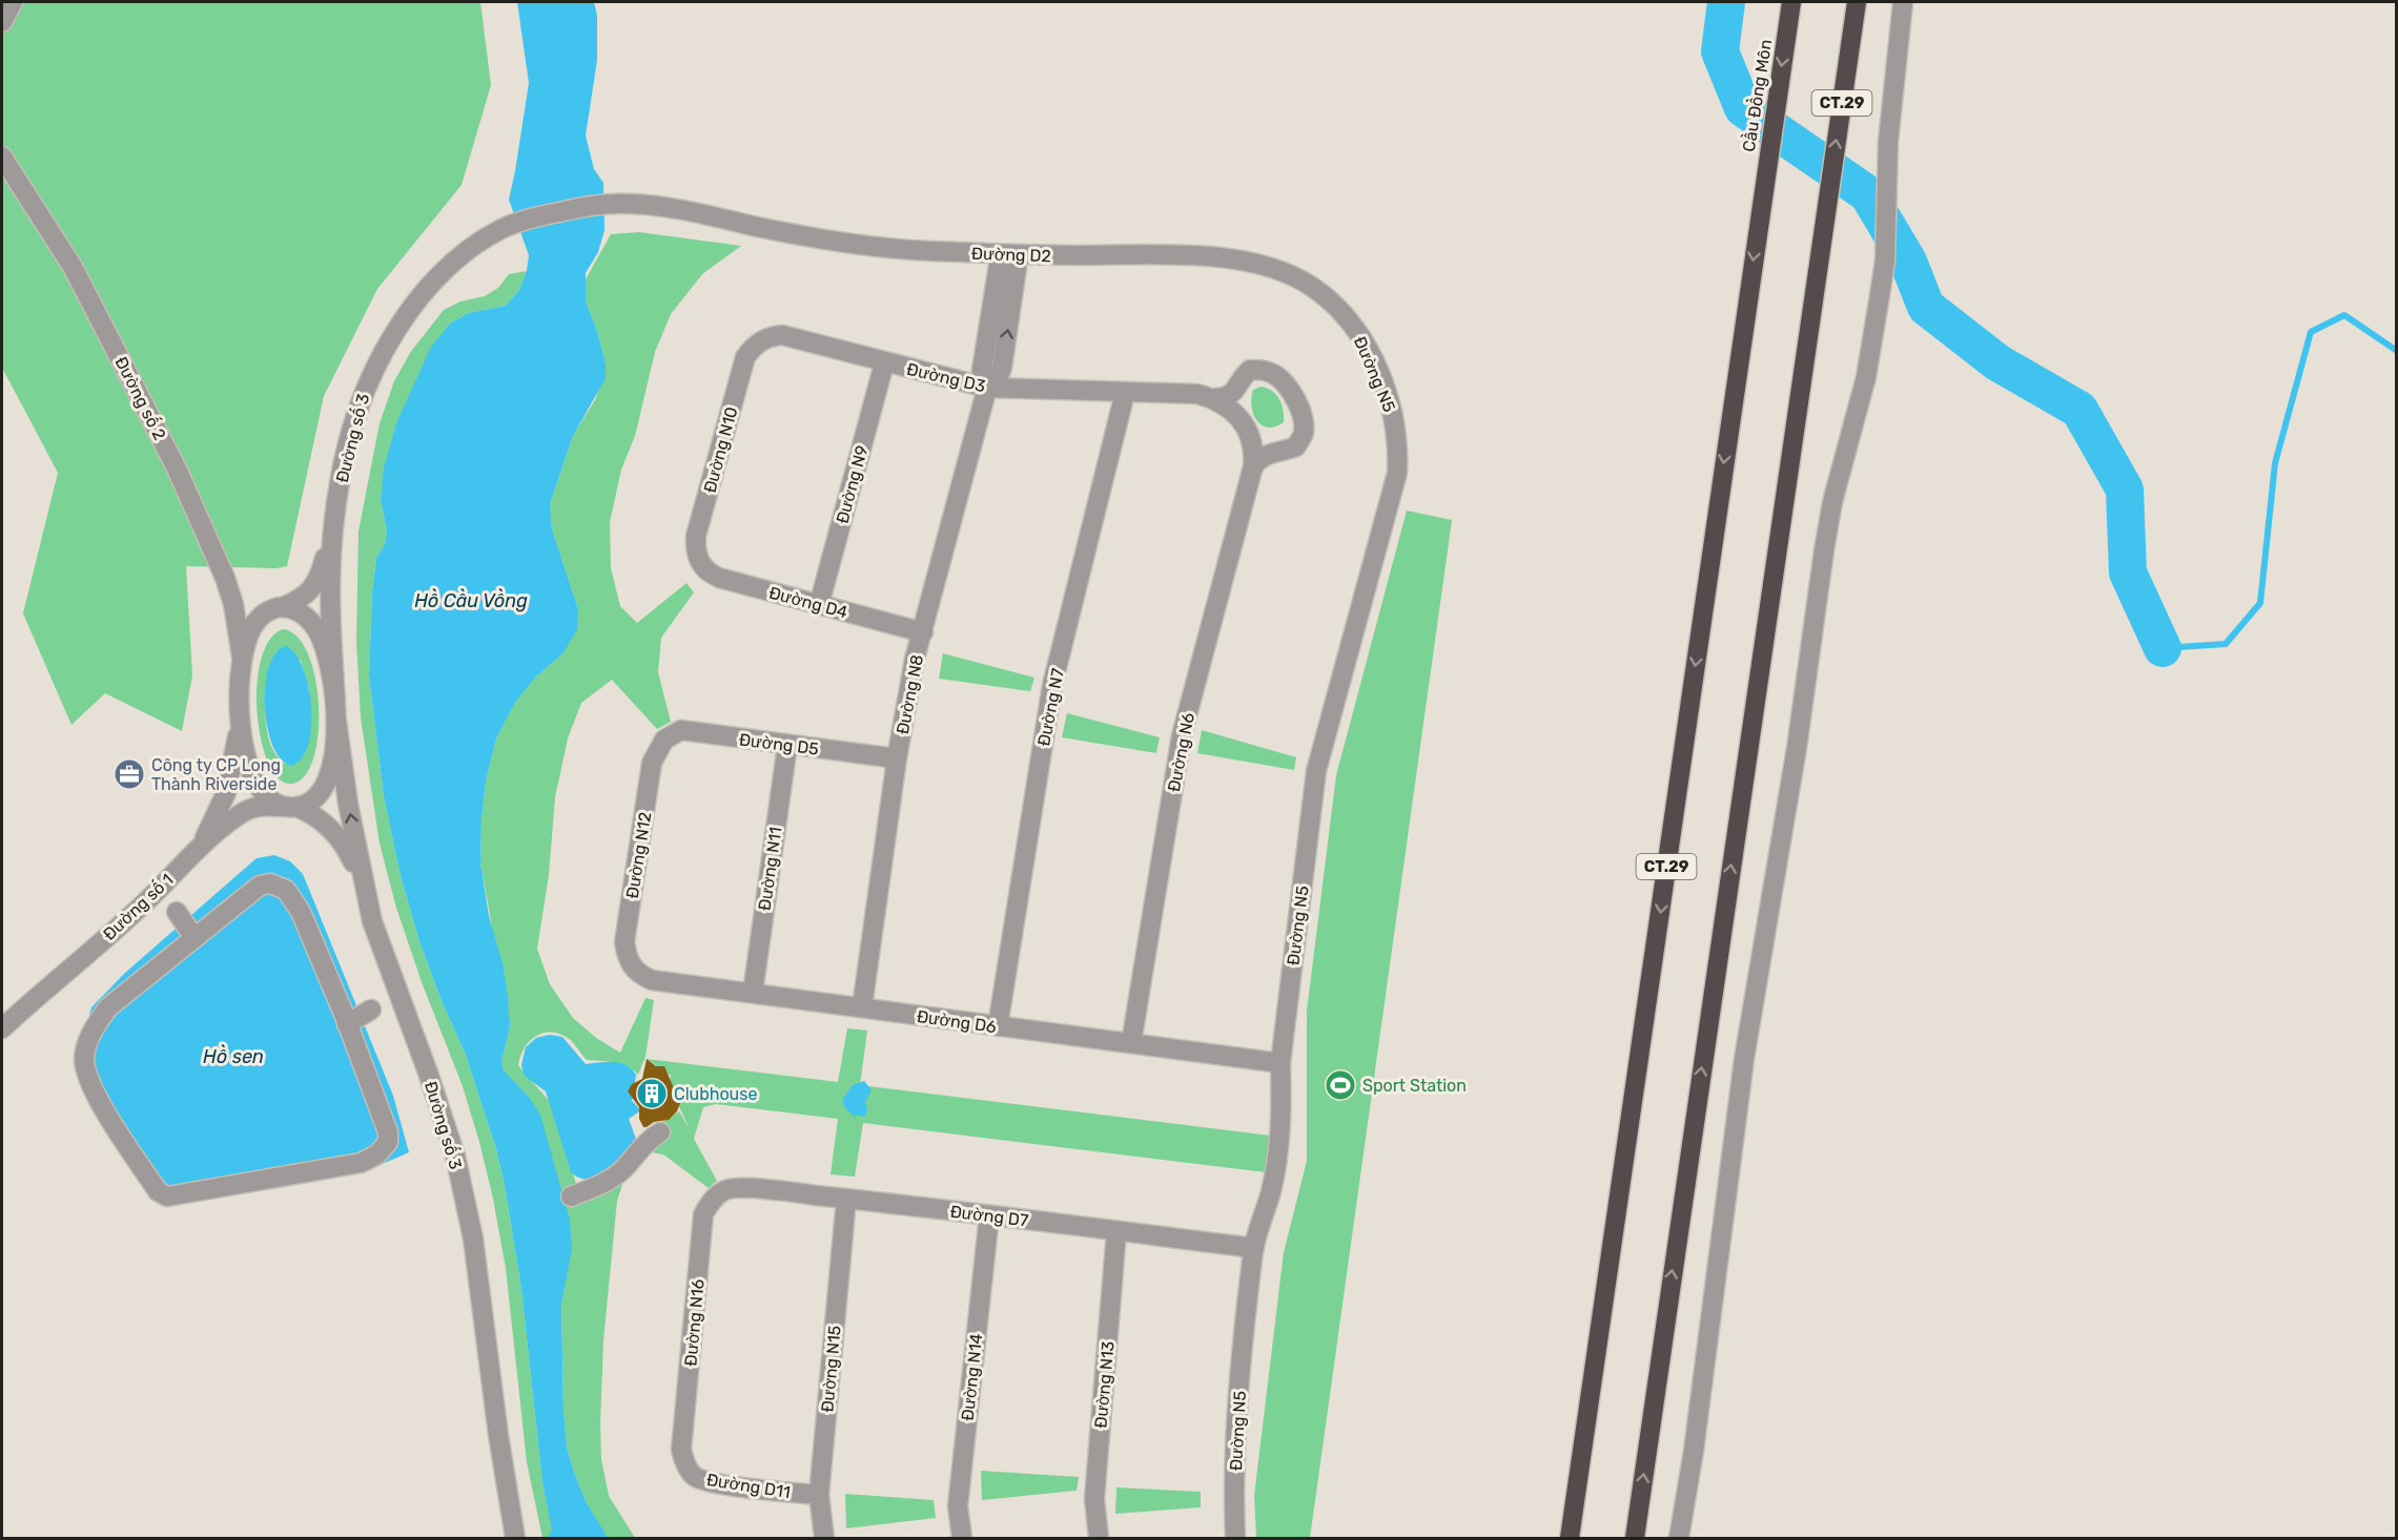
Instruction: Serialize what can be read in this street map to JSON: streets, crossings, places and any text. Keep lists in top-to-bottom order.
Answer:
{
  "streets": {
    "highway": ["Cầu Đồng Môn", "CT.29"],
    "street": [
      "Đường D2",
      "Đường N5",
      "Đường D3",
      "Đường số 2",
      "Đường số 3",
      "Đường N10",
      "Đường N9",
      "Đường D4",
      "Đường N8",
      "Đường N7",
      "Đường D5",
      "Đường N6",
      "Đường N12",
      "Đường N11",
      "Đường số 1",
      "Đường D6",
      "Đường D7",
      "Đường N16",
      "Đường N15",
      "Đường N14",
      "Đường N13",
      "Đường D11"
    ]
  },
  "crossings": [
    ["Đường D2", "Đường N5"],
    ["Đường D2", "Đường số 3"],
    ["Đường D2", "Đường N8"],
    ["Đường N5", "Đường D6"],
    ["Đường N5", "Đường D7"],
    ["Đường D3", "Đường N10"],
    ["Đường D3", "Đường N9"],
    ["Đường D3", "Đường N8"],
    ["Đường D3", "Đường N7"],
    ["Đường D3", "Đường N6"],
    ["Đường N10", "Đường D4"],
    ["Đường N9", "Đường D4"],
    ["Đường D4", "Đường N8"],
    ["Đường N8", "Đường D5"],
    ["Đường N8", "Đường D6"],
    ["Đường N7", "Đường D6"],
    ["Đường D5", "Đường N12"],
    ["Đường D5", "Đường N11"],
    ["Đường N6", "Đường D6"],
    ["Đường N12", "Đường D6"],
    ["Đường N11", "Đường D6"],
    ["Đường D7", "Đường N16"],
    ["Đường D7", "Đường N15"],
    ["Đường D7", "Đường N14"],
    ["Đường D7", "Đường N13"],
    ["Đường N16", "Đường D11"],
    ["Đường N15", "Đường D11"]
  ],
  "water": ["Hồ Cầu Vồng", "Hồ sen"],
  "places": {
    "office": ["Công ty CP Long Thành Riverside"],
    "sports": ["Sport Station"],
    "building": ["Clubhouse"]
  }
}
